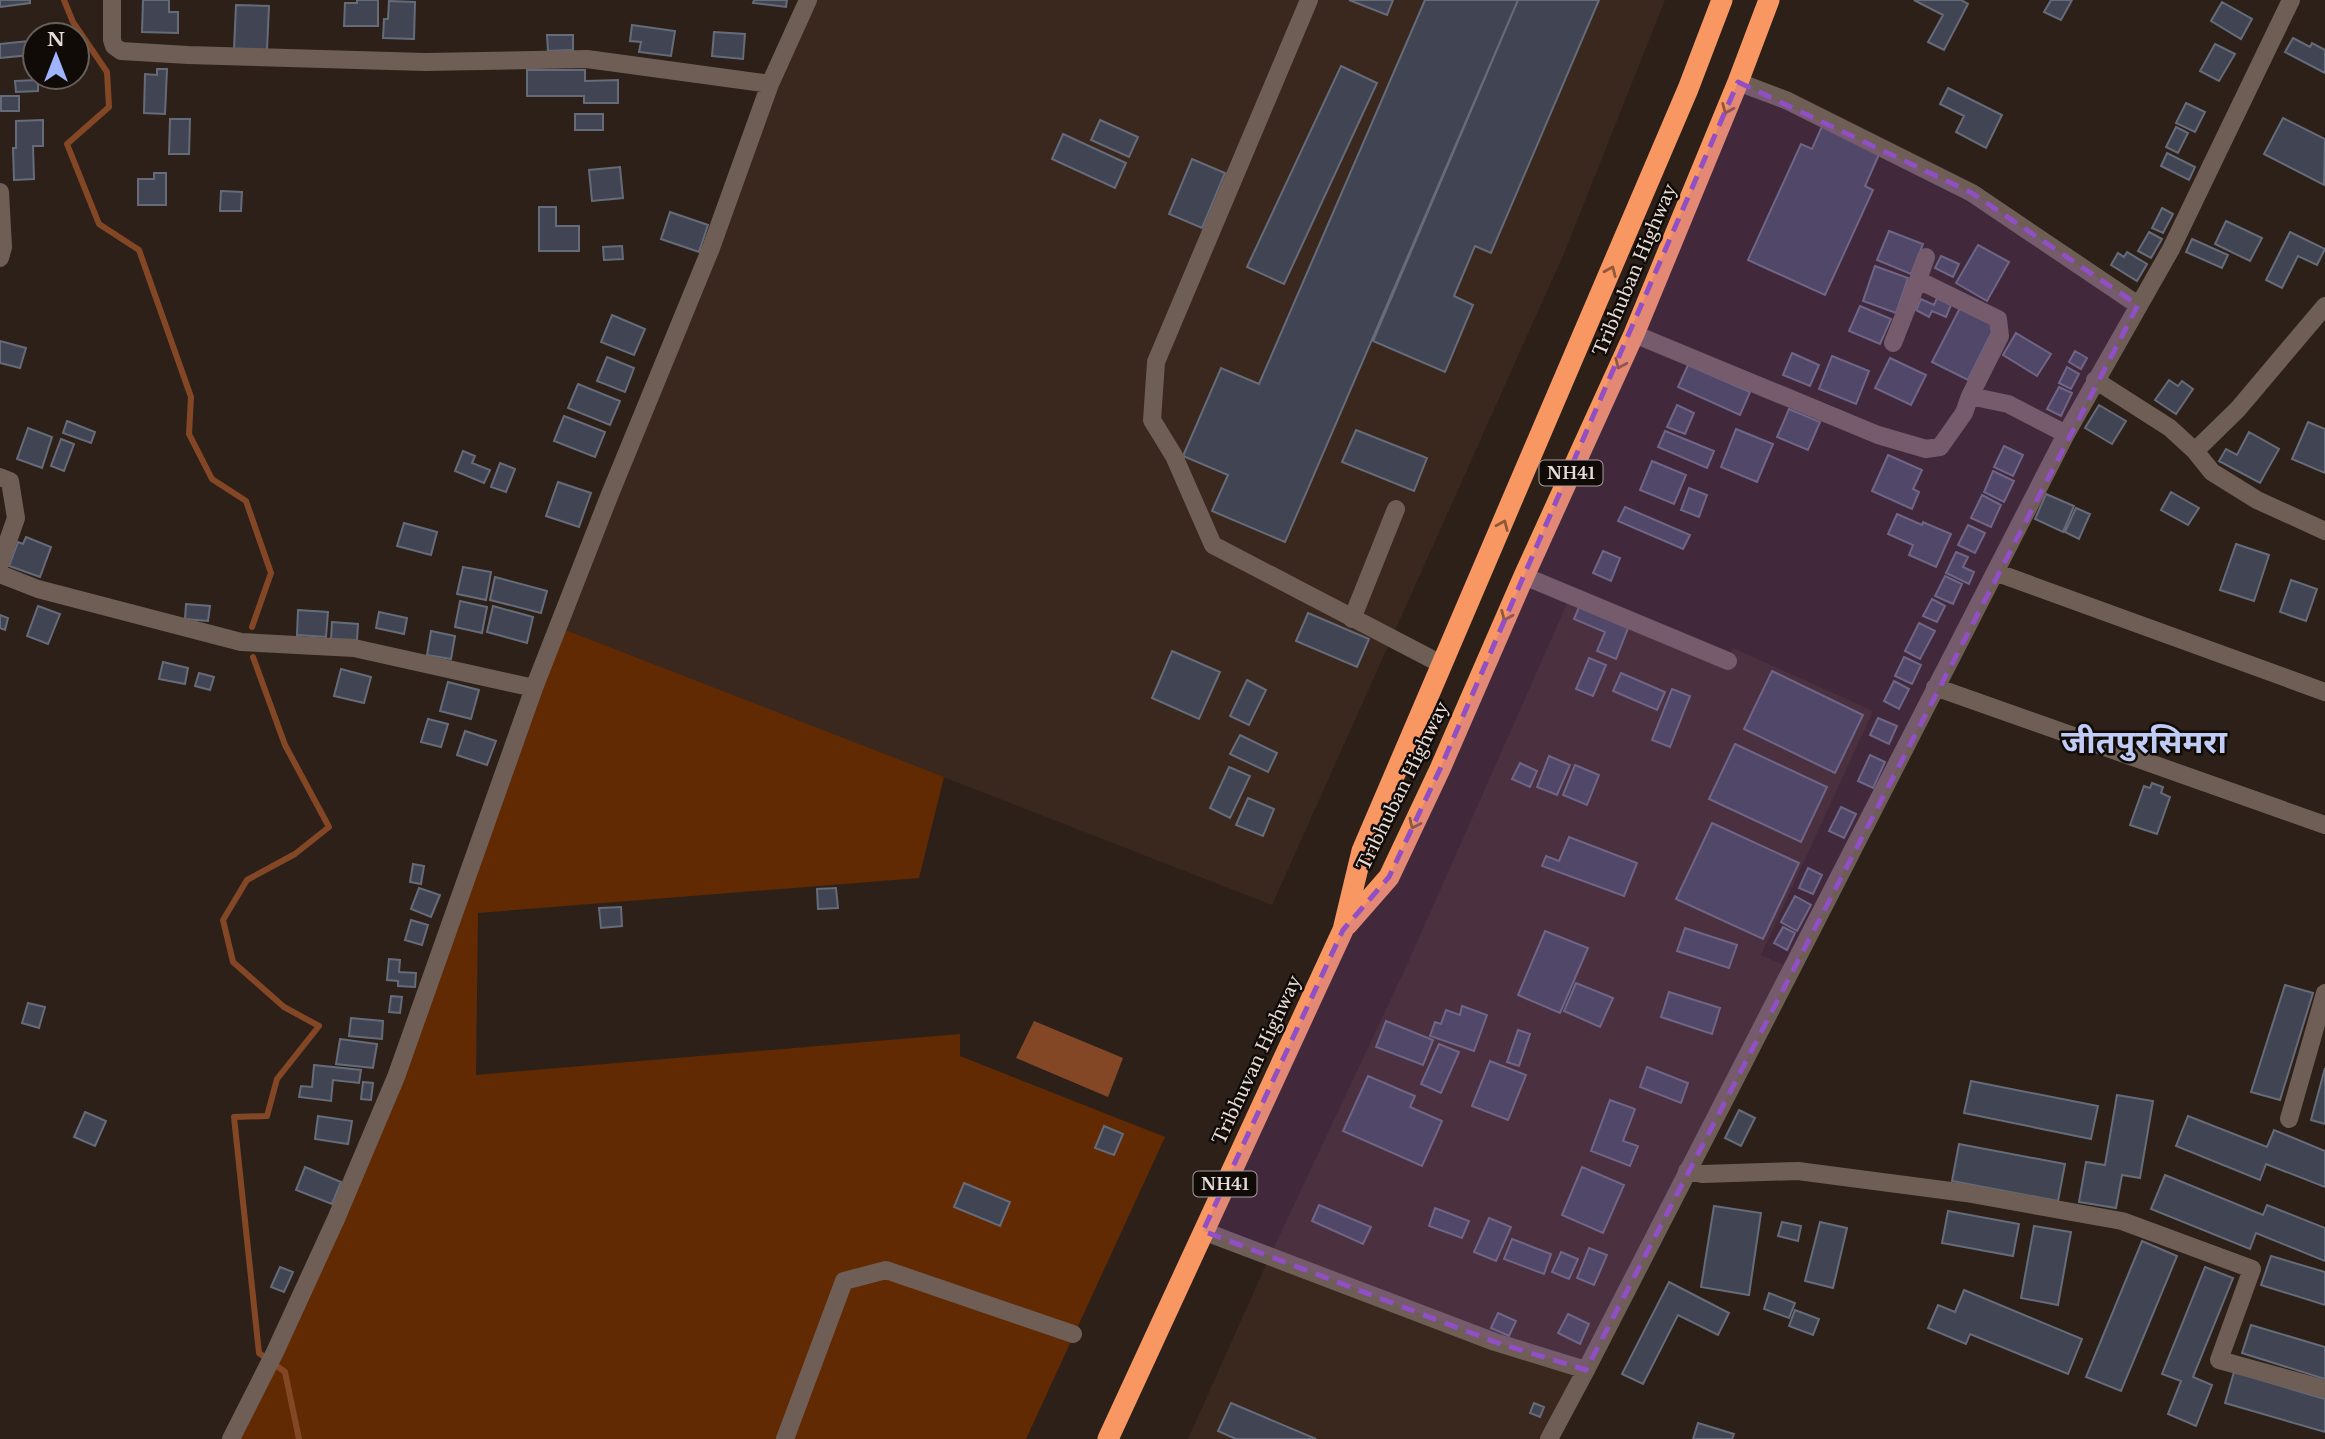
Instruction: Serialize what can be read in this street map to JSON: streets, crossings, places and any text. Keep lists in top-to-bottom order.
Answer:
{
  "streets": {
    "highway": ["Tribhuban Highway", "NH41", "Tribhuvan Highway"]
  },
  "crossings": [
    ["Tribhuban Highway", "Tribhuvan Highway"]
  ],
  "districts": ["जीतपुरसिमरा"],
  "north": "top"
}
